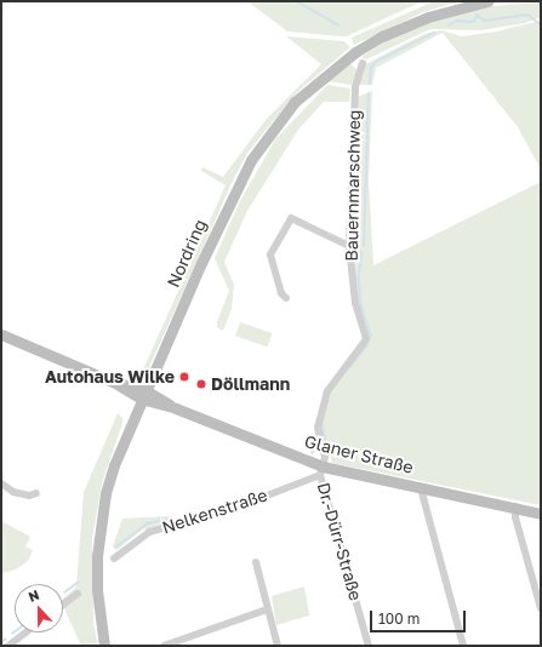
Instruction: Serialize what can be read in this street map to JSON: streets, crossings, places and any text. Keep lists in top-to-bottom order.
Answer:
{
  "streets": {
    "main road": ["Nordring", "Glaner Straße"],
    "street": ["Bauernmarschweg", "Nelkenstraße", "Dr.-Dürr-Straße"]
  },
  "crossings": [
    ["Bauernmarschweg", "Glaner Straße"],
    ["Bauernmarschweg", "Nelkenstraße"],
    ["Bauernmarschweg", "Dr.-Dürr-Straße"],
    ["Nordring", "Glaner Straße"],
    ["Glaner Straße", "Nelkenstraße"],
    ["Glaner Straße", "Dr.-Dürr-Straße"],
    ["Nelkenstraße", "Dr.-Dürr-Straße"]
  ],
  "places": ["Autohaus Wilke", "Döllmann"],
  "scale_bar": "100 m",
  "north": "top"
}
